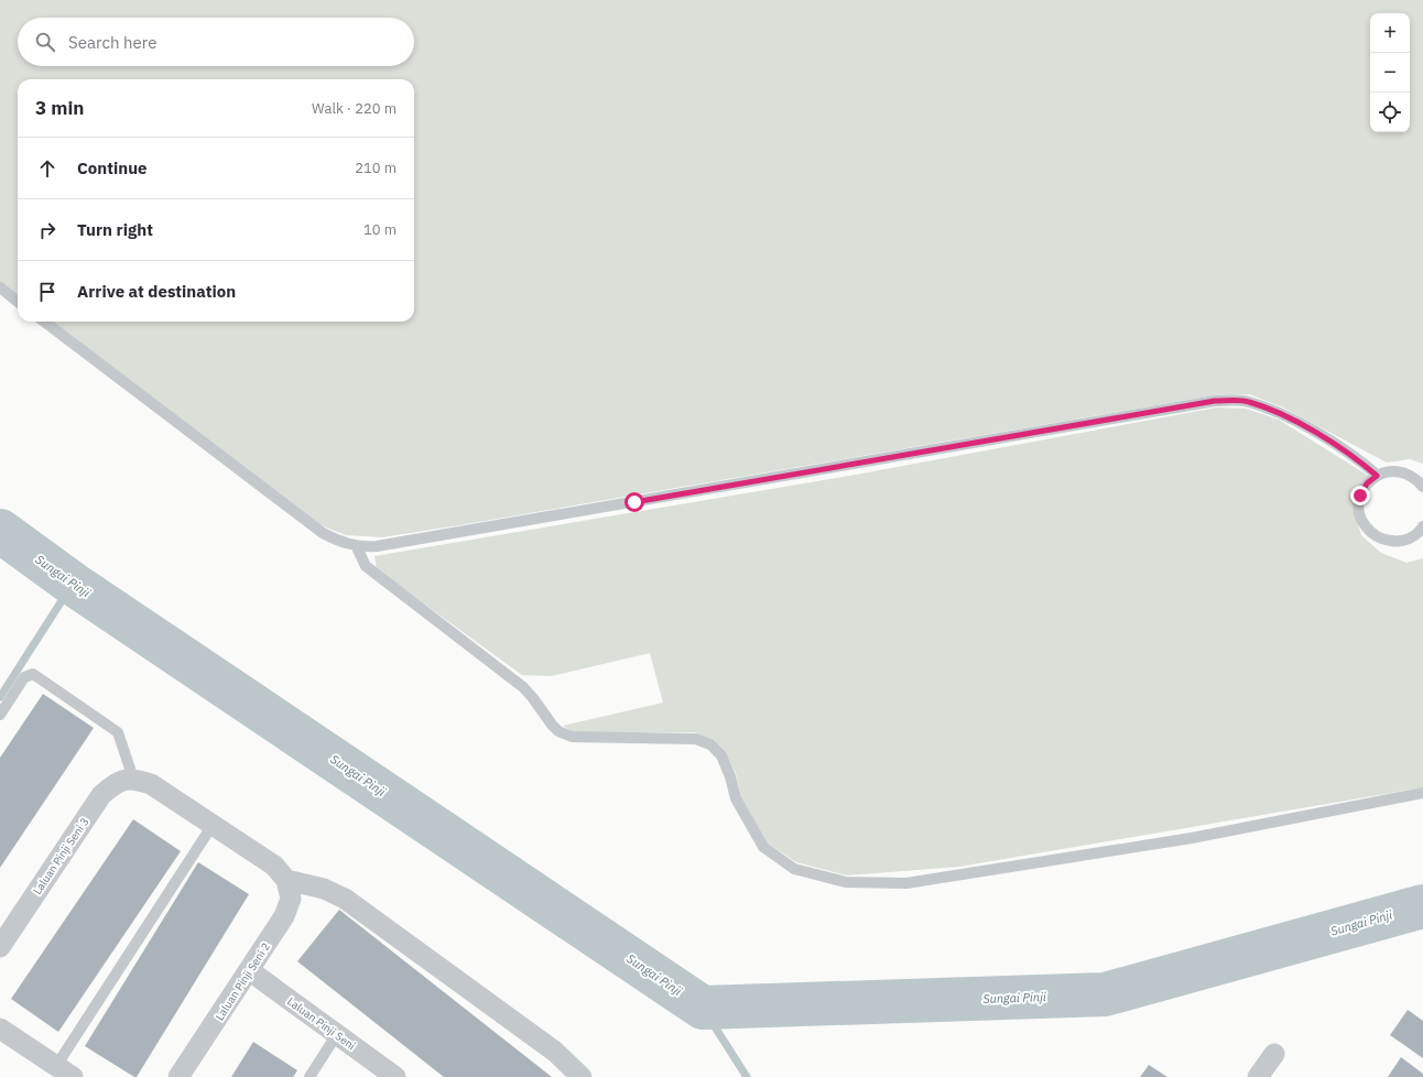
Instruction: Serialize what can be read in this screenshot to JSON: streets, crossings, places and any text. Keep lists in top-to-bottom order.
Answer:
{
  "streets": {
    "street": ["Laluan Pinji Seni 3", "Laluan Pinji Seni 2", "Laluan Pinji Seni"]
  },
  "crossings": [
    ["Laluan Pinji Seni 2", "Laluan Pinji Seni"]
  ],
  "water": ["Sungai Pinji"],
  "page": {
    "map_buttons": ["+", "−"],
    "search": "Search here",
    "heading": ["3 min", "Walk · 220 m"],
    "list": [
      ["Continue", "210 m"],
      ["Turn right", "10 m"],
      "Arrive at destination"
    ]
  }
}
